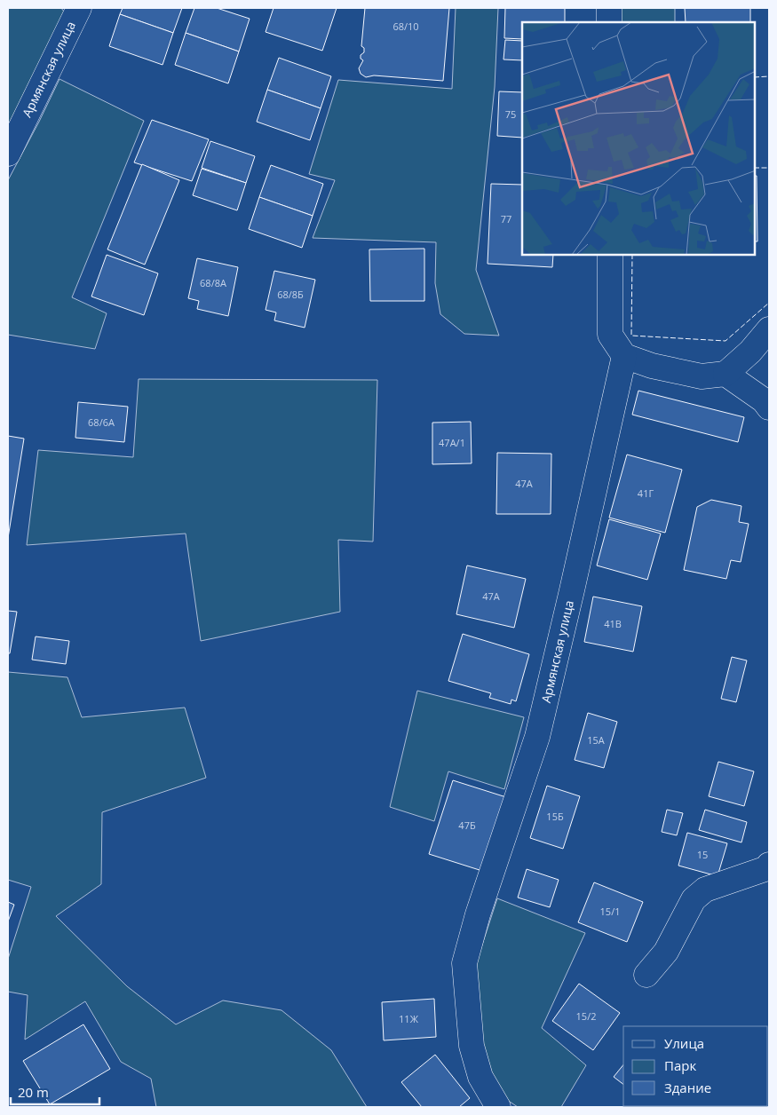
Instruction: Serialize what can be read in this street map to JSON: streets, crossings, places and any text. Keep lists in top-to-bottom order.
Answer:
{
  "streets": {
    "street": ["Армянская улица"]
  },
  "house_numbers": [
    "68/10",
    "75",
    "77",
    "68/8А",
    "68/8Б",
    "68/6А",
    "47А/1",
    "47А",
    "41Г",
    "47А",
    "41В",
    "15А",
    "15Б",
    "47Б",
    "15",
    "15/1",
    "15/2",
    "11Ж"
  ],
  "legend": ["Улица", "Парк", "Здание"],
  "scale_bar": "20 m"
}
